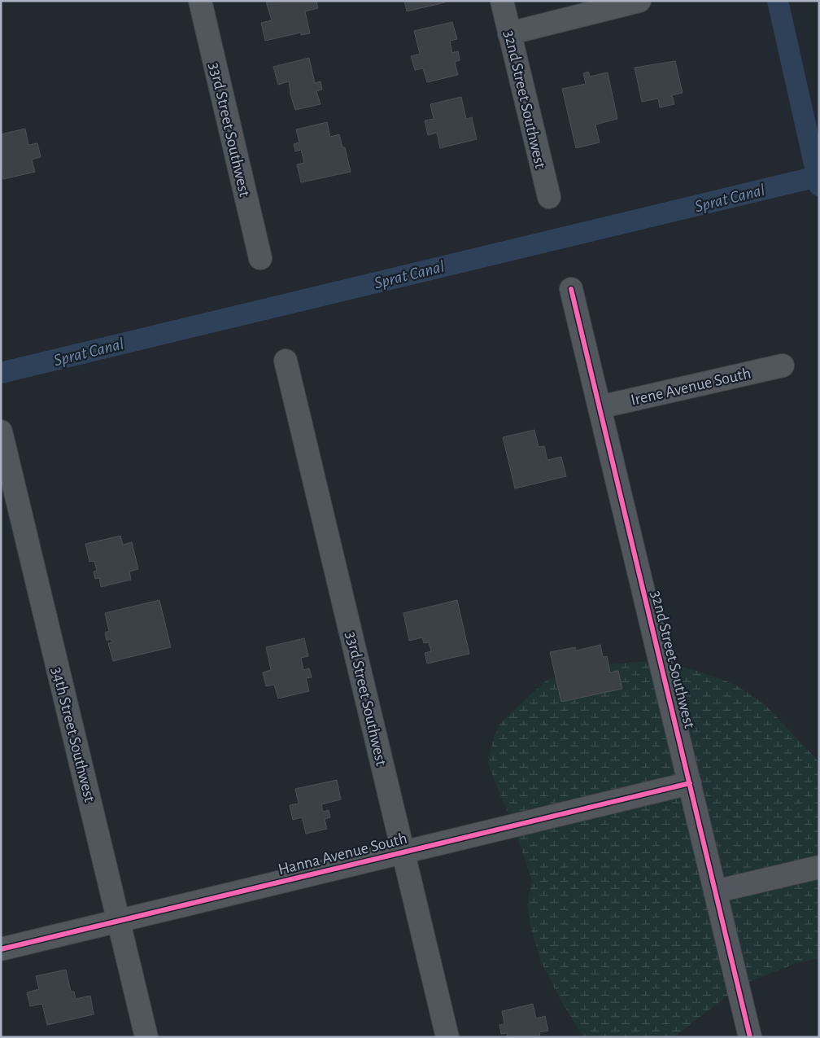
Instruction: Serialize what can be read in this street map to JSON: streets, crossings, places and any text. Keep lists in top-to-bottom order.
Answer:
{
  "streets": {
    "street": [
      "32nd Street Southwest",
      "33rd Street Southwest",
      "Irene Avenue South",
      "34th Street Southwest",
      "Hanna Avenue South"
    ]
  },
  "crossings": [
    ["32nd Street Southwest", "Irene Avenue South"],
    ["32nd Street Southwest", "Hanna Avenue South"],
    ["33rd Street Southwest", "Hanna Avenue South"],
    ["34th Street Southwest", "Hanna Avenue South"]
  ],
  "water": ["Sprat Canal"]
}
